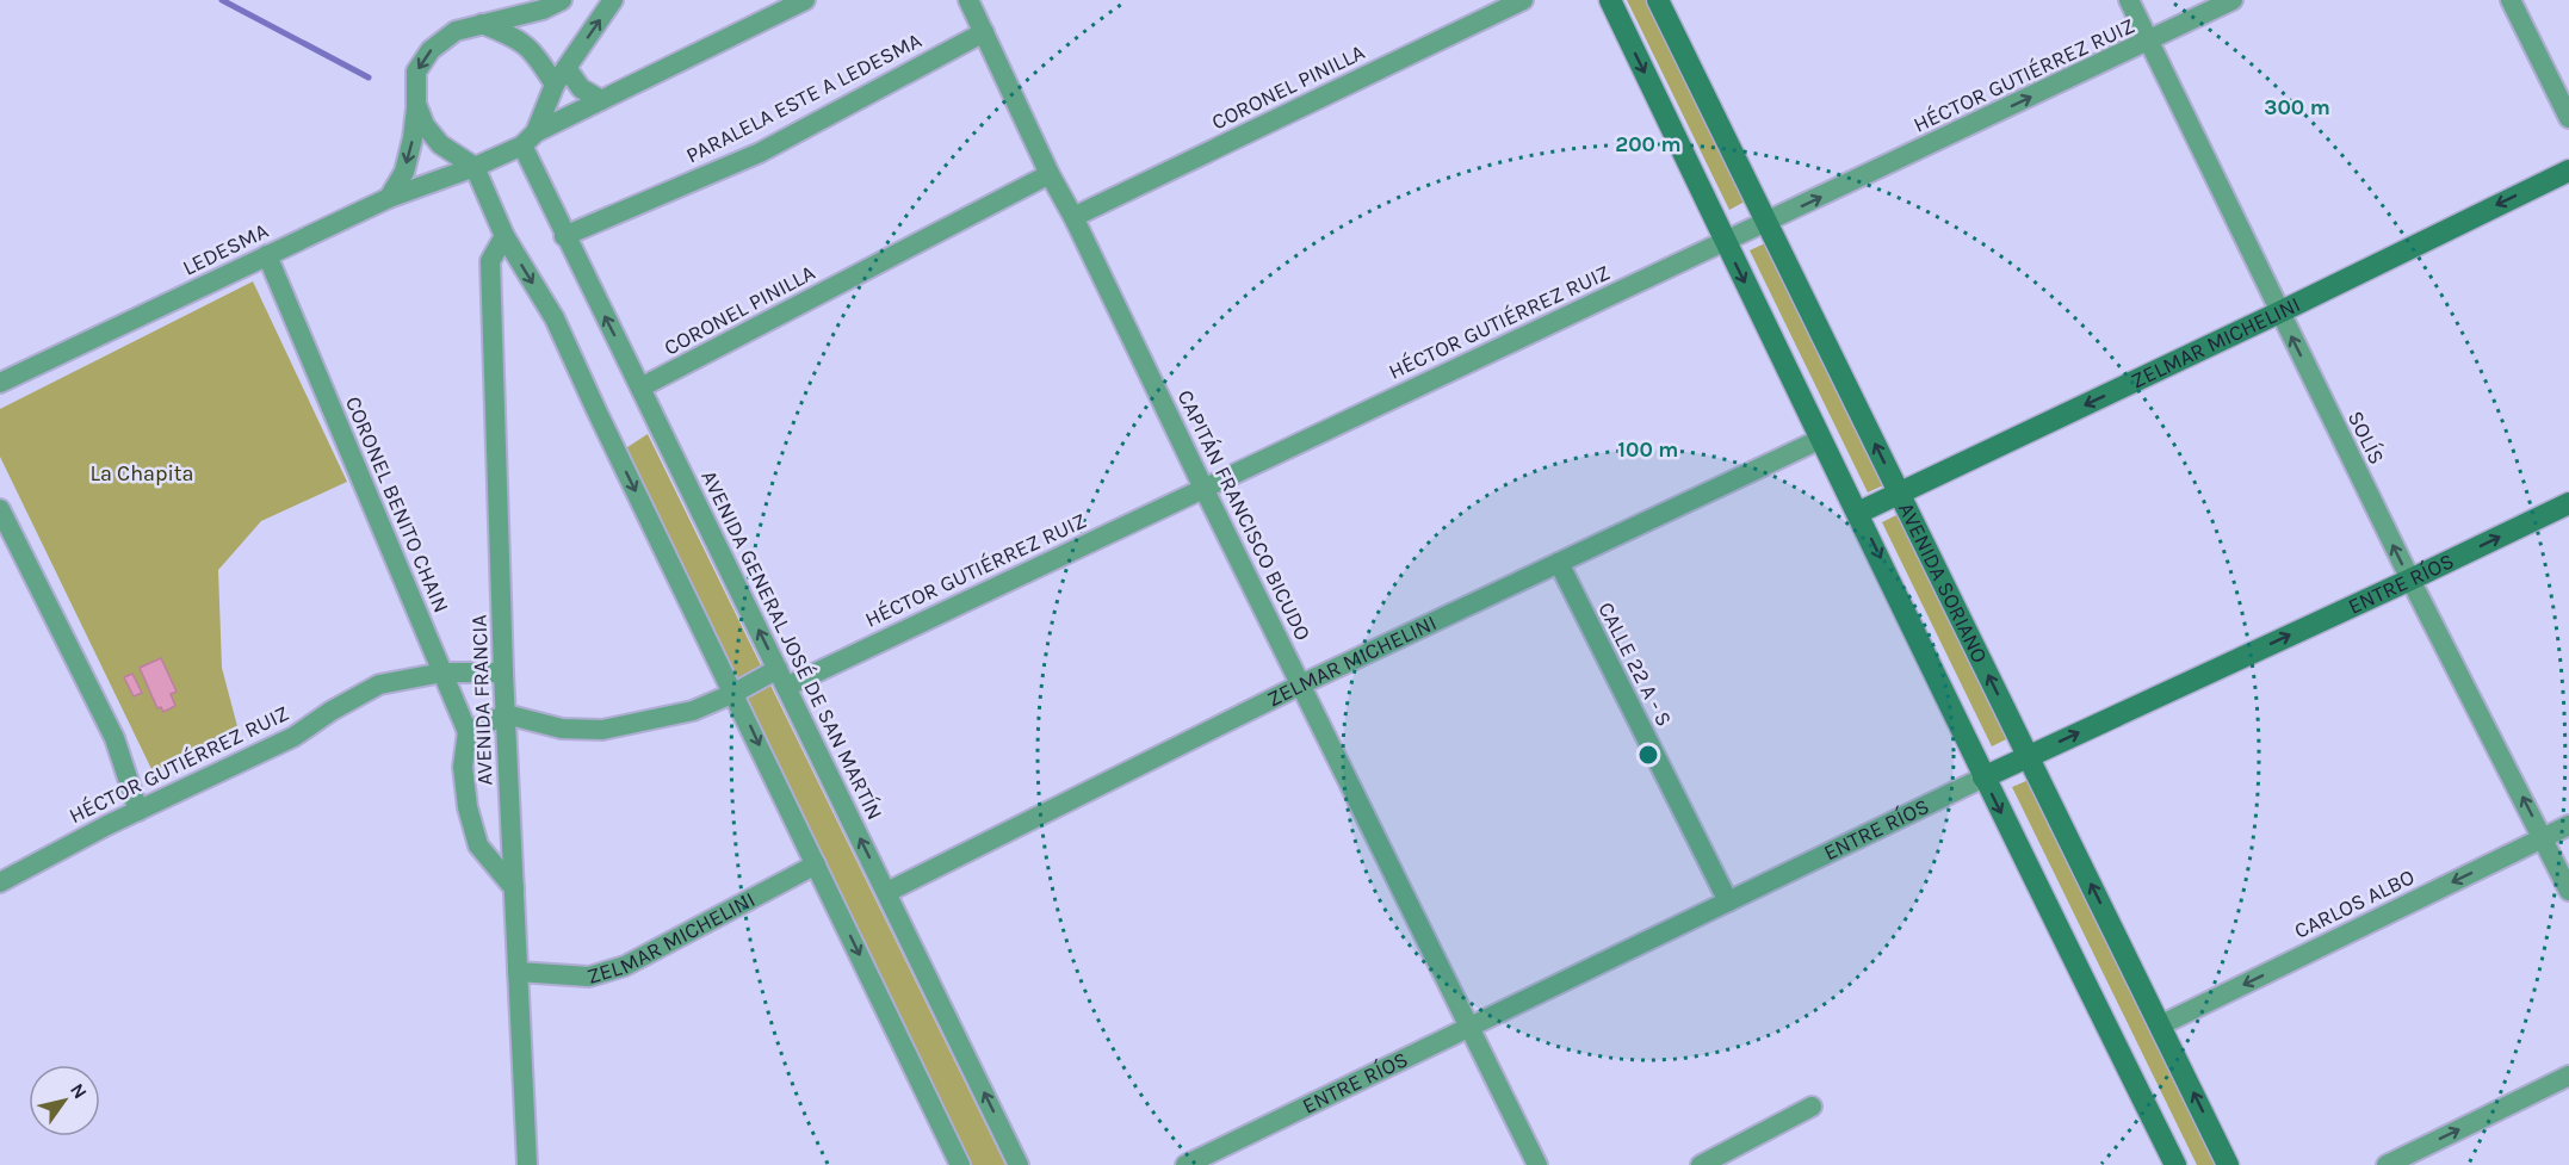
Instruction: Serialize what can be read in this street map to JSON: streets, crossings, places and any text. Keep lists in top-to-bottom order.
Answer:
{
  "streets": {
    "street": [
      "HÉCTOR GUTIÉRREZ RUIZ",
      "CORONEL PINILLA",
      "PARALELA ESTE A LEDESMA",
      "LEDESMA",
      "ZELMAR MICHELINI",
      "SOLÍS",
      "CORONEL BENITO CHAIN",
      "CAPITÁN FRANCISCO BICUDO",
      "AVENIDA SORIANO",
      "ENTRE RÍOS",
      "AVENIDA GENERAL JOSÉ DE SAN MARTÍN",
      "CALLE 22 A - S",
      "AVENIDA FRANCIA",
      "CARLOS ALBO"
    ]
  },
  "crossings": [
    ["HÉCTOR GUTIÉRREZ RUIZ", "SOLÍS"],
    ["HÉCTOR GUTIÉRREZ RUIZ", "CORONEL BENITO CHAIN"],
    ["HÉCTOR GUTIÉRREZ RUIZ", "CAPITÁN FRANCISCO BICUDO"],
    ["HÉCTOR GUTIÉRREZ RUIZ", "AVENIDA SORIANO"],
    ["HÉCTOR GUTIÉRREZ RUIZ", "AVENIDA GENERAL JOSÉ DE SAN MARTÍN"],
    ["HÉCTOR GUTIÉRREZ RUIZ", "AVENIDA FRANCIA"],
    ["CORONEL PINILLA", "CAPITÁN FRANCISCO BICUDO"],
    ["CORONEL PINILLA", "AVENIDA GENERAL JOSÉ DE SAN MARTÍN"],
    ["PARALELA ESTE A LEDESMA", "CAPITÁN FRANCISCO BICUDO"],
    ["PARALELA ESTE A LEDESMA", "AVENIDA GENERAL JOSÉ DE SAN MARTÍN"],
    ["LEDESMA", "CORONEL BENITO CHAIN"],
    ["LEDESMA", "AVENIDA GENERAL JOSÉ DE SAN MARTÍN"],
    ["ZELMAR MICHELINI", "SOLÍS"],
    ["ZELMAR MICHELINI", "CAPITÁN FRANCISCO BICUDO"],
    ["ZELMAR MICHELINI", "AVENIDA SORIANO"],
    ["ZELMAR MICHELINI", "AVENIDA GENERAL JOSÉ DE SAN MARTÍN"],
    ["ZELMAR MICHELINI", "CALLE 22 A - S"],
    ["ZELMAR MICHELINI", "AVENIDA FRANCIA"],
    ["SOLÍS", "ENTRE RÍOS"],
    ["SOLÍS", "CARLOS ALBO"],
    ["CAPITÁN FRANCISCO BICUDO", "ENTRE RÍOS"],
    ["AVENIDA SORIANO", "ENTRE RÍOS"],
    ["AVENIDA SORIANO", "CARLOS ALBO"],
    ["ENTRE RÍOS", "CALLE 22 A - S"]
  ],
  "one_way": ["SOLÍS", "ENTRE RÍOS", "CARLOS ALBO"],
  "parks": ["La Chapita"],
  "north": "top right",
  "rings": ["300 m", "200 m", "100 m"]
}
